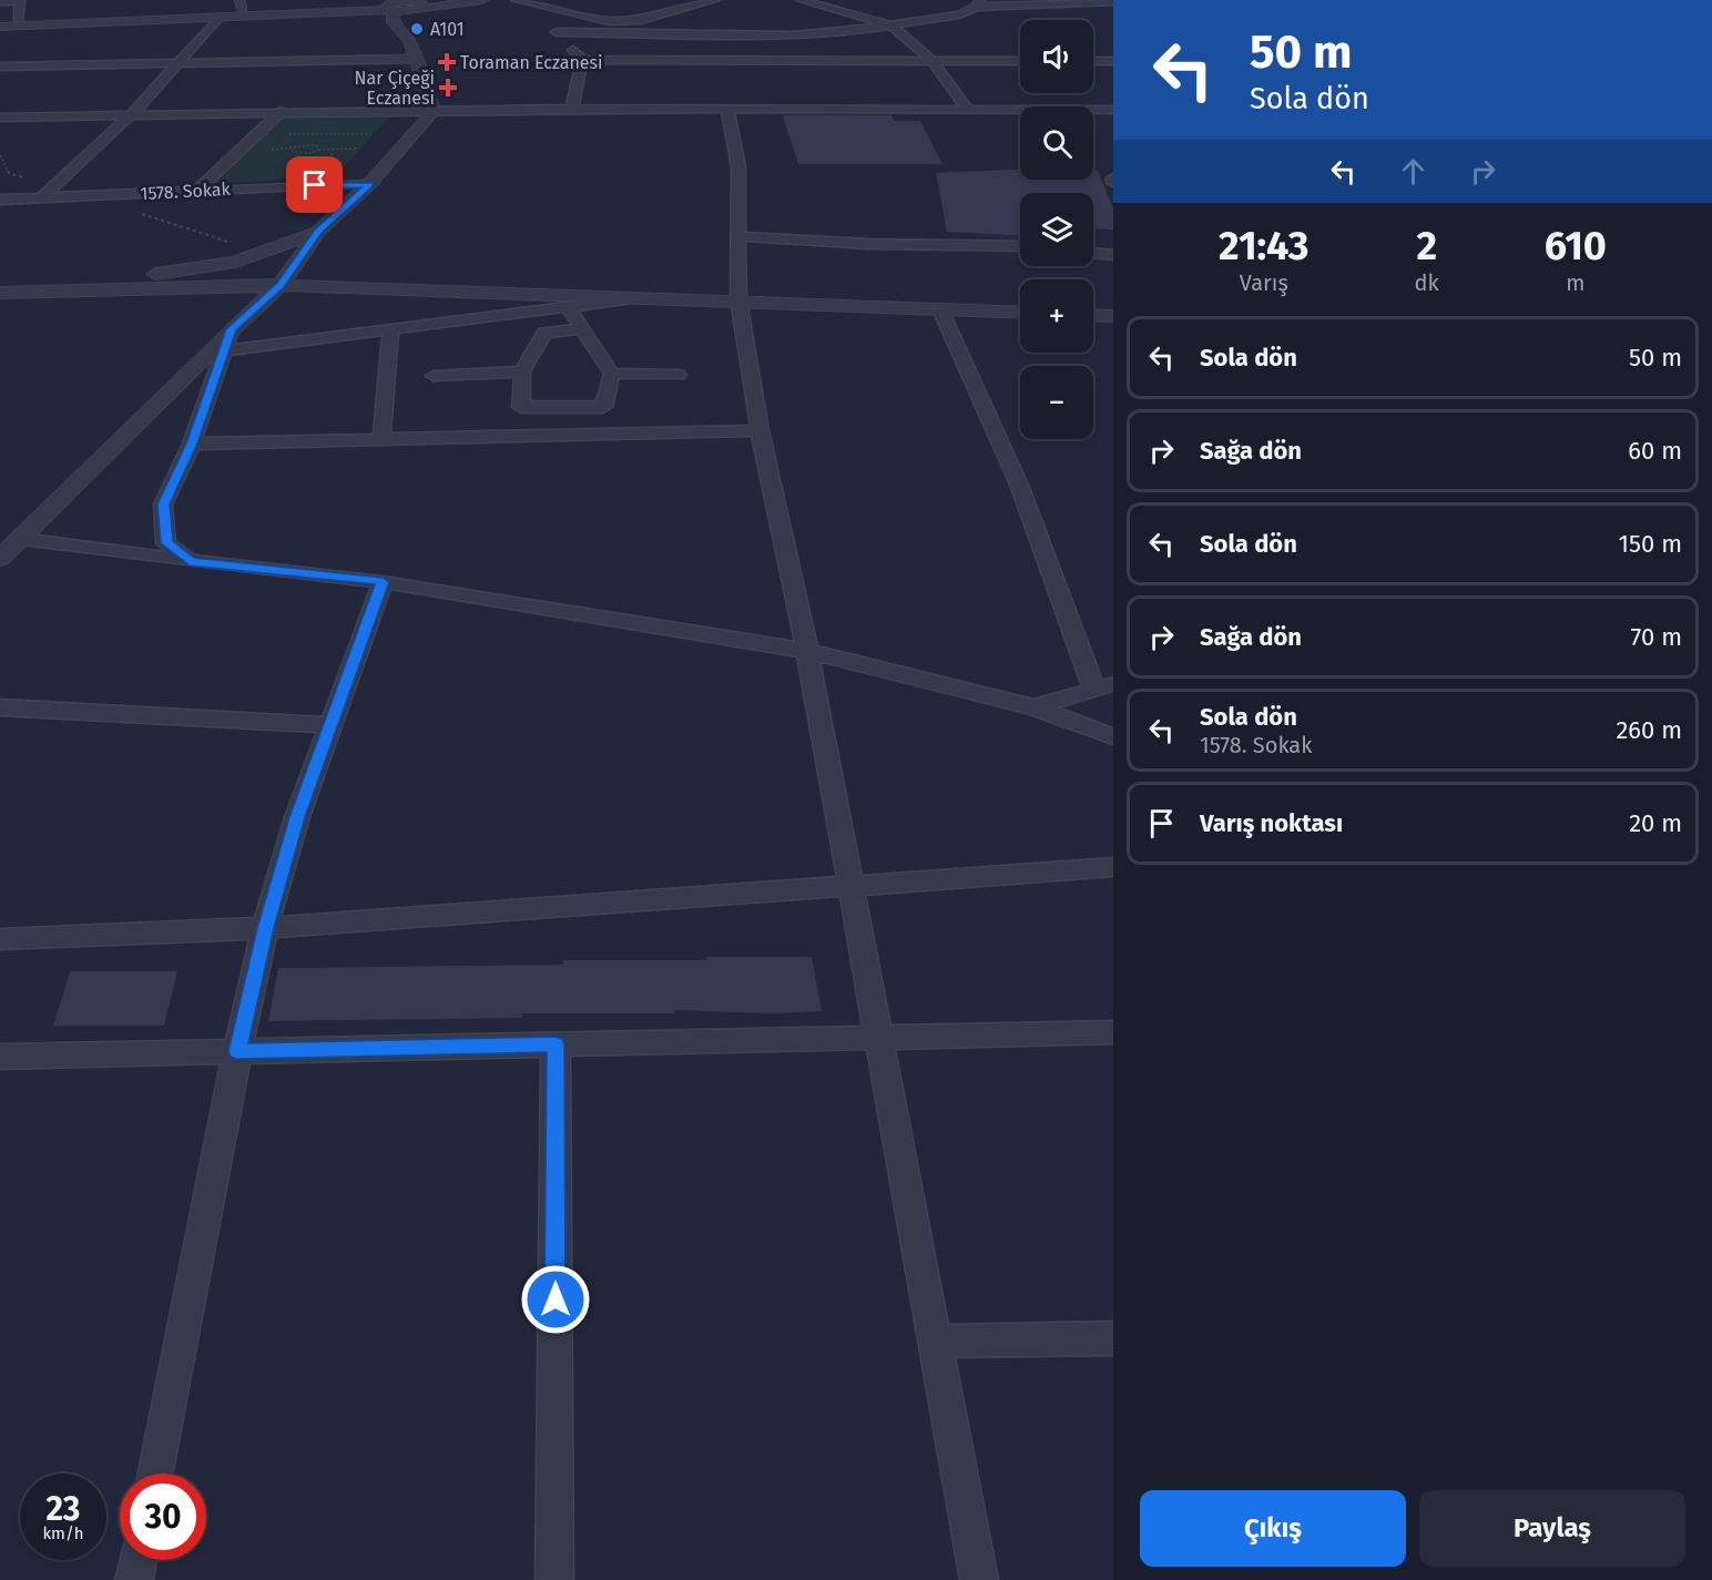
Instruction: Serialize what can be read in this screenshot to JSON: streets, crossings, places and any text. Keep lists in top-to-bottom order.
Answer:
{
  "streets": {
    "street": ["1578. Sokak"]
  },
  "places": {
    "other": ["A101"],
    "health": ["Toraman Eczanesi", "Nar Çiçeği Eczanesi"]
  },
  "page": {
    "turn": ["50 m", "Sola dön"],
    "map_buttons": ["+", "−"],
    "eta": [
      "21:43",
      "Varış",
      "2",
      "dk",
      "610",
      "m"
    ],
    "list": [
      {
        "name": "Sola dön",
        "value": "50 m"
      },
      {
        "name": "Sağa dön",
        "value": "60 m"
      },
      {
        "name": "Sola dön",
        "value": "150 m"
      },
      {
        "name": "Sağa dön",
        "value": "70 m"
      },
      {
        "name": "Sola dön",
        "note": "1578. Sokak",
        "value": "260 m"
      },
      {
        "name": "Varış noktası",
        "value": "20 m"
      }
    ],
    "speed": "23 km/h",
    "limit": "30",
    "buttons": ["Çıkış", "Paylaş"]
  }
}
